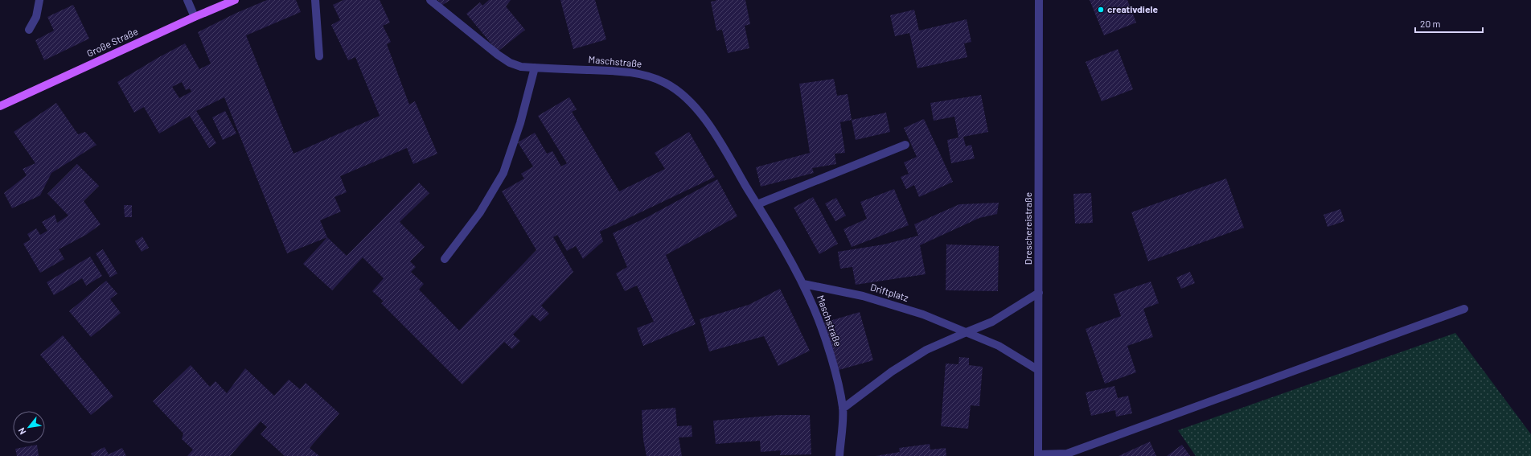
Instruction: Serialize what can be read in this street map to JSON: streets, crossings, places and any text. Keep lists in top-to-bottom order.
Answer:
{
  "streets": {
    "main road": ["Große Straße"],
    "street": ["Maschstraße", "Dreschereistraße", "Driftplatz"]
  },
  "crossings": [
    ["Maschstraße", "Driftplatz"],
    ["Dreschereistraße", "Driftplatz"]
  ],
  "places": ["creativdiele"],
  "scale_bar": "20 m",
  "north": "bottom left"
}
